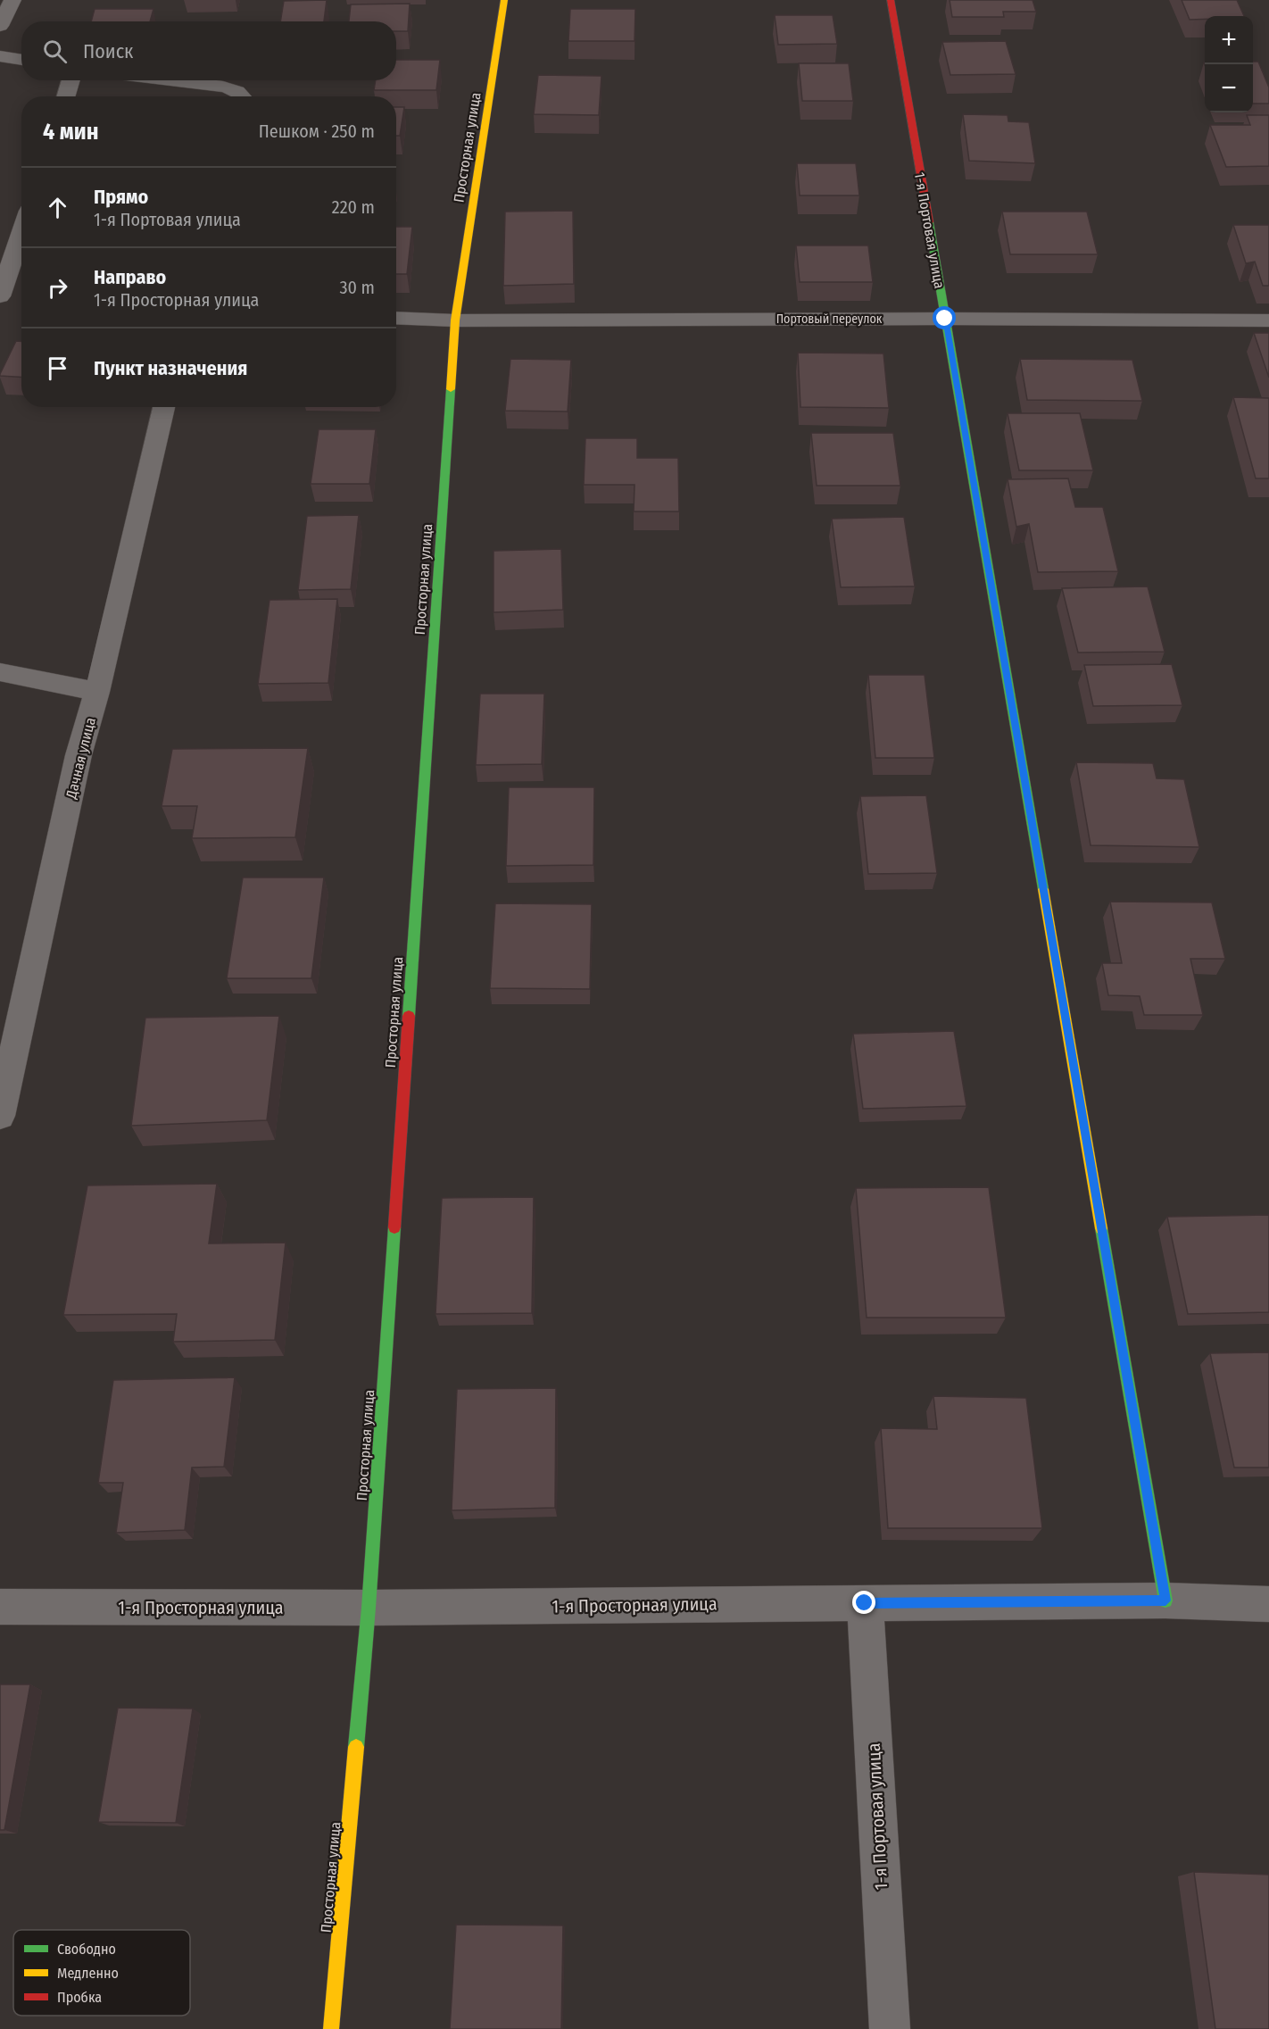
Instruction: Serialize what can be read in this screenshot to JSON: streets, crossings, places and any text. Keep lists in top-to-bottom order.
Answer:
{
  "streets": {
    "street": [
      "Просторная улица",
      "1-я Портовая улица",
      "Портовый переулок",
      "Дачная улица",
      "1-я Просторная улица"
    ]
  },
  "crossings": [
    ["Просторная улица", "Портовый переулок"],
    ["Просторная улица", "1-я Просторная улица"],
    ["1-я Портовая улица", "Портовый переулок"],
    ["1-я Портовая улица", "1-я Просторная улица"]
  ],
  "legend": ["Свободно", "Медленно", "Пробка"],
  "page": {
    "map_buttons": ["+", "−"],
    "search": "Поиск",
    "heading": ["4 мин", "Пешком · 250 m"],
    "list": [
      ["Прямо", "1-я Портовая улица", "220 m"],
      ["Направо", "1-я Просторная улица", "30 m"],
      "Пункт назначения"
    ]
  }
}
